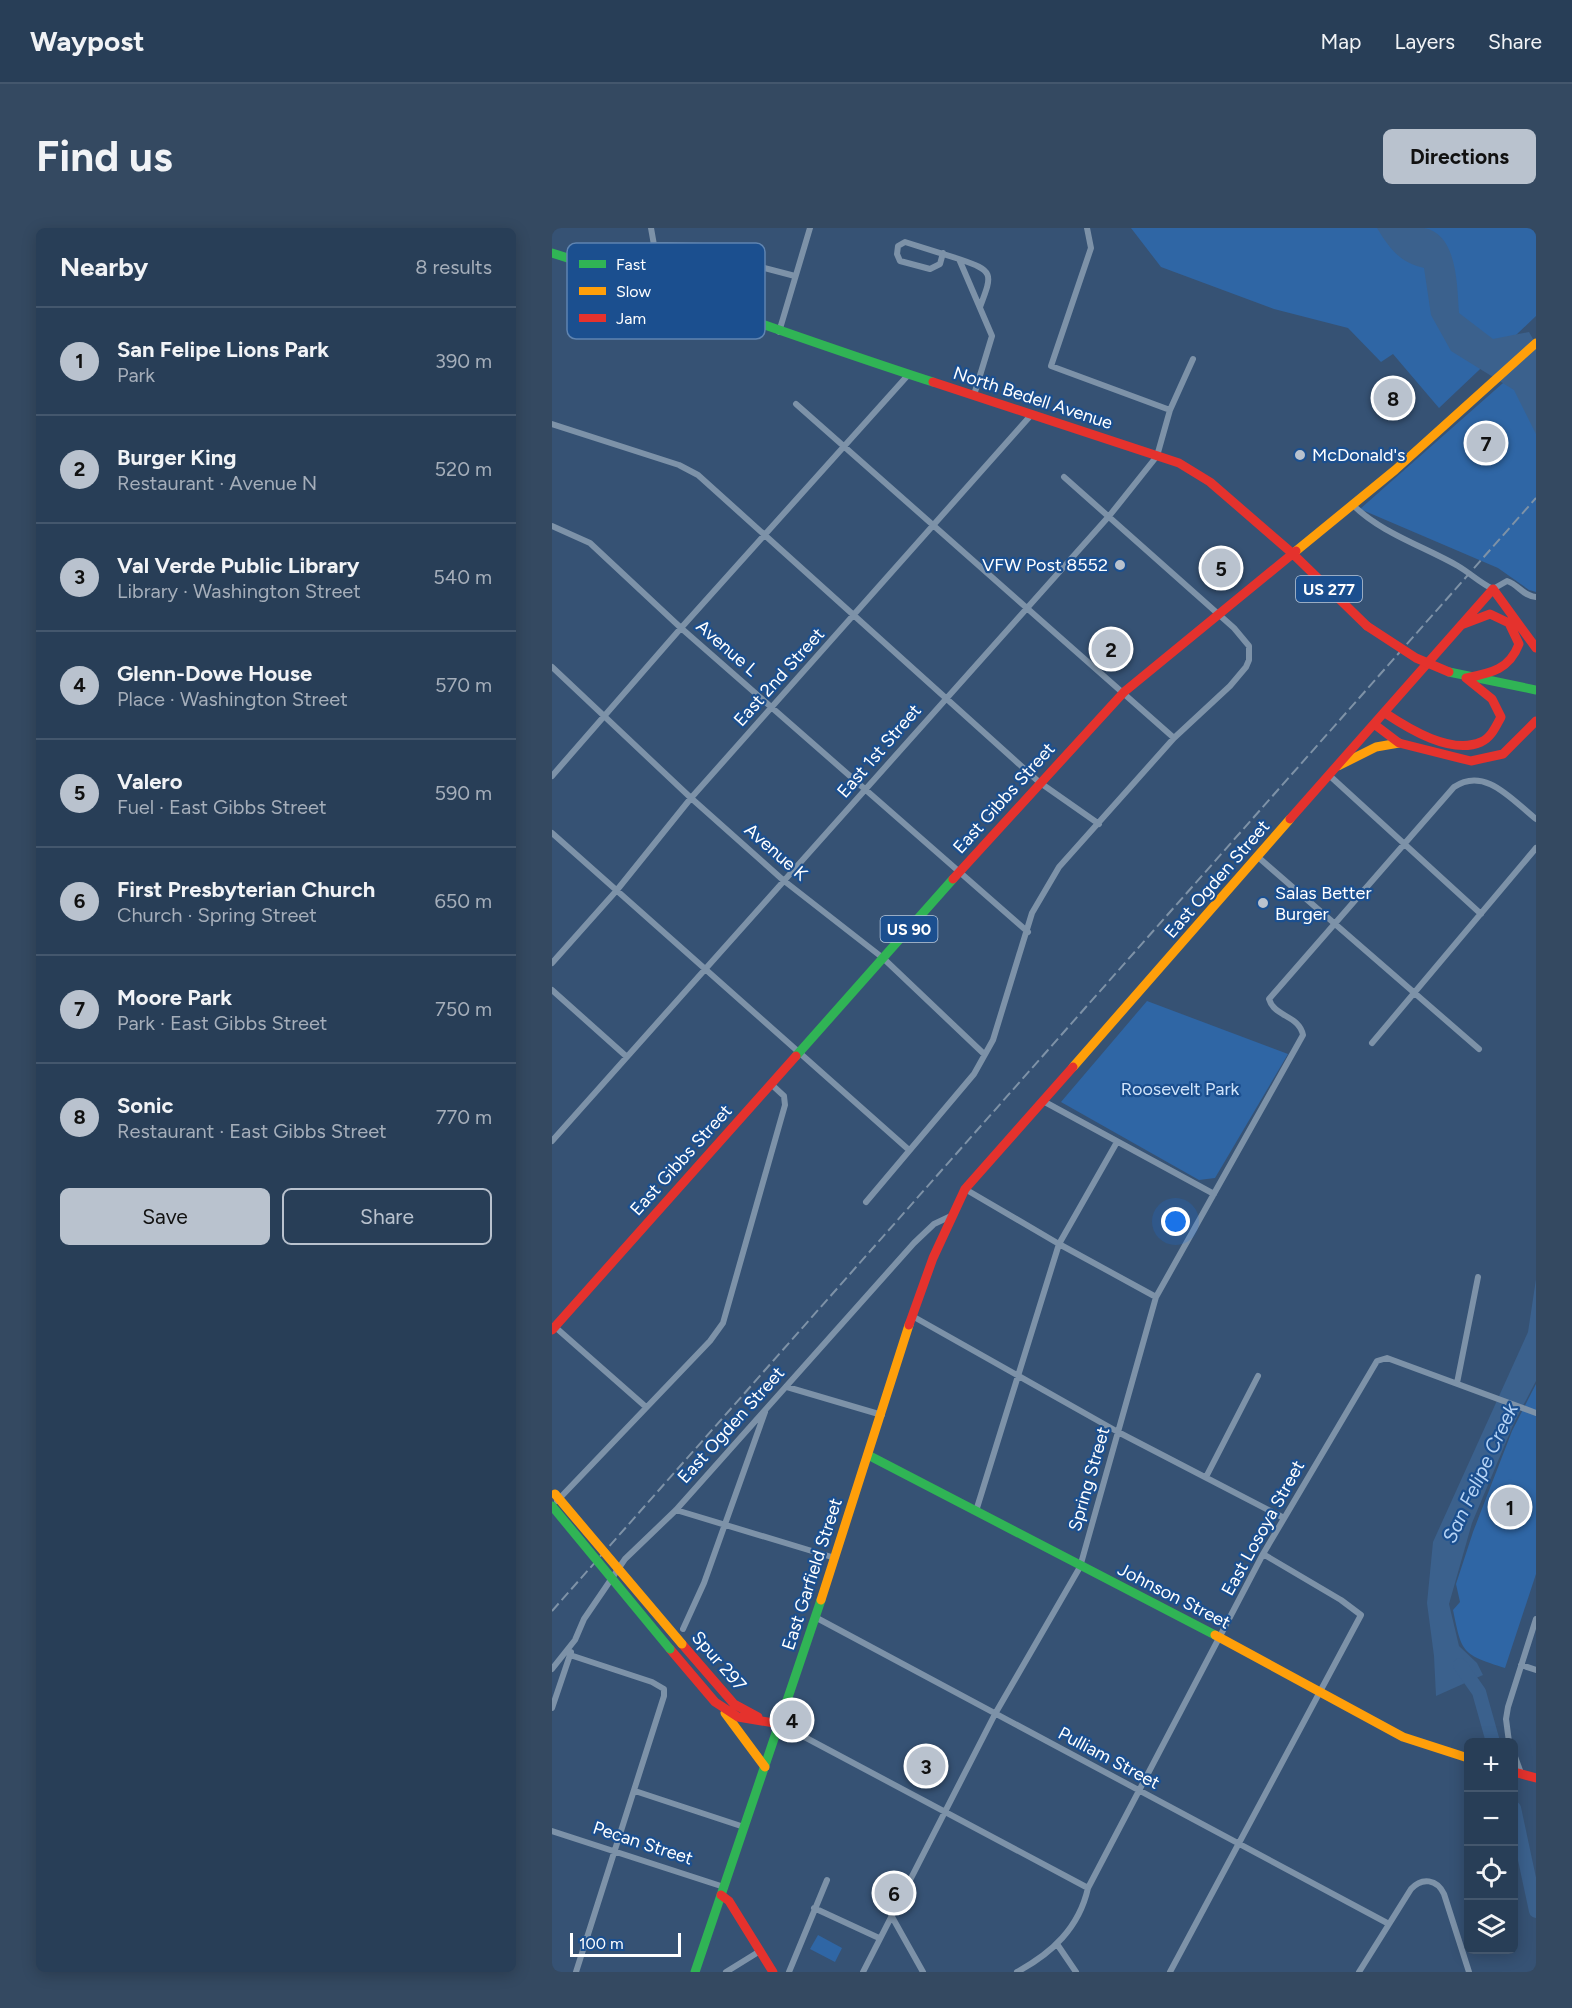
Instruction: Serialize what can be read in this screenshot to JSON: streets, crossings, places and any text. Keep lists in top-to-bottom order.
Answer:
{
  "streets": {
    "main road": [
      "North Bedell Avenue",
      "US 277",
      "East Gibbs Street",
      "East Ogden Street",
      "US 90",
      "East Garfield Street",
      "Johnson Street",
      "Spur 297"
    ],
    "street": [
      "Avenue L",
      "East 2nd Street",
      "East 1st Street",
      "Avenue K",
      "Spring Street",
      "East Losoya Street",
      "Pulliam Street",
      "Pecan Street"
    ]
  },
  "crossings": [
    ["North Bedell Avenue", "US 277"],
    ["North Bedell Avenue", "East 2nd Street"],
    ["North Bedell Avenue", "East 1st Street"],
    ["North Bedell Avenue", "East Gibbs Street"],
    ["Avenue L", "East 2nd Street"],
    ["Avenue L", "East 1st Street"],
    ["Avenue L", "East Gibbs Street"],
    ["East 2nd Street", "Avenue K"],
    ["East 1st Street", "Avenue K"],
    ["East Gibbs Street", "Avenue K"],
    ["East Ogden Street", "East Garfield Street"],
    ["Spring Street", "Johnson Street"],
    ["Spring Street", "Pulliam Street"],
    ["East Losoya Street", "Johnson Street"],
    ["East Losoya Street", "Pulliam Street"],
    ["East Garfield Street", "Johnson Street"],
    ["East Garfield Street", "Spur 297"],
    ["East Garfield Street", "Pulliam Street"],
    ["East Garfield Street", "Pecan Street"]
  ],
  "water": ["San Felipe Creek"],
  "parks": ["Roosevelt Park"],
  "places": ["McDonald's", "VFW Post 8552", "Salas Better Burger"],
  "legend": ["Fast", "Slow", "Jam"],
  "scale_bar": "100 m",
  "page": {
    "header": "Waypost",
    "nav": ["Map", "Layers", "Share"],
    "buttons": [
      "Directions",
      ["Save", "Share"]
    ],
    "title": "Find us",
    "heading": ["Nearby", "8 results"],
    "list": [
      {
        "mark": "1",
        "name": "San Felipe Lions Park",
        "note": "Park",
        "value": "390 m"
      },
      {
        "mark": "2",
        "name": "Burger King",
        "note": "Restaurant · Avenue N",
        "value": "520 m"
      },
      {
        "mark": "3",
        "name": "Val Verde Public Library",
        "note": "Library · Washington Street",
        "value": "540 m"
      },
      {
        "mark": "4",
        "name": "Glenn-Dowe House",
        "note": "Place · Washington Street",
        "value": "570 m"
      },
      {
        "mark": "5",
        "name": "Valero",
        "note": "Fuel · East Gibbs Street",
        "value": "590 m"
      },
      {
        "mark": "6",
        "name": "First Presbyterian Church",
        "note": "Church · Spring Street",
        "value": "650 m"
      },
      {
        "mark": "7",
        "name": "Moore Park",
        "note": "Park · East Gibbs Street",
        "value": "750 m"
      },
      {
        "mark": "8",
        "name": "Sonic",
        "note": "Restaurant · East Gibbs Street",
        "value": "770 m"
      }
    ],
    "pins": [
      "8",
      "7",
      "5",
      "2",
      "1",
      "4",
      "3",
      "6"
    ],
    "map_buttons": ["+", "−"],
    "scale": "100 m"
  }
}
